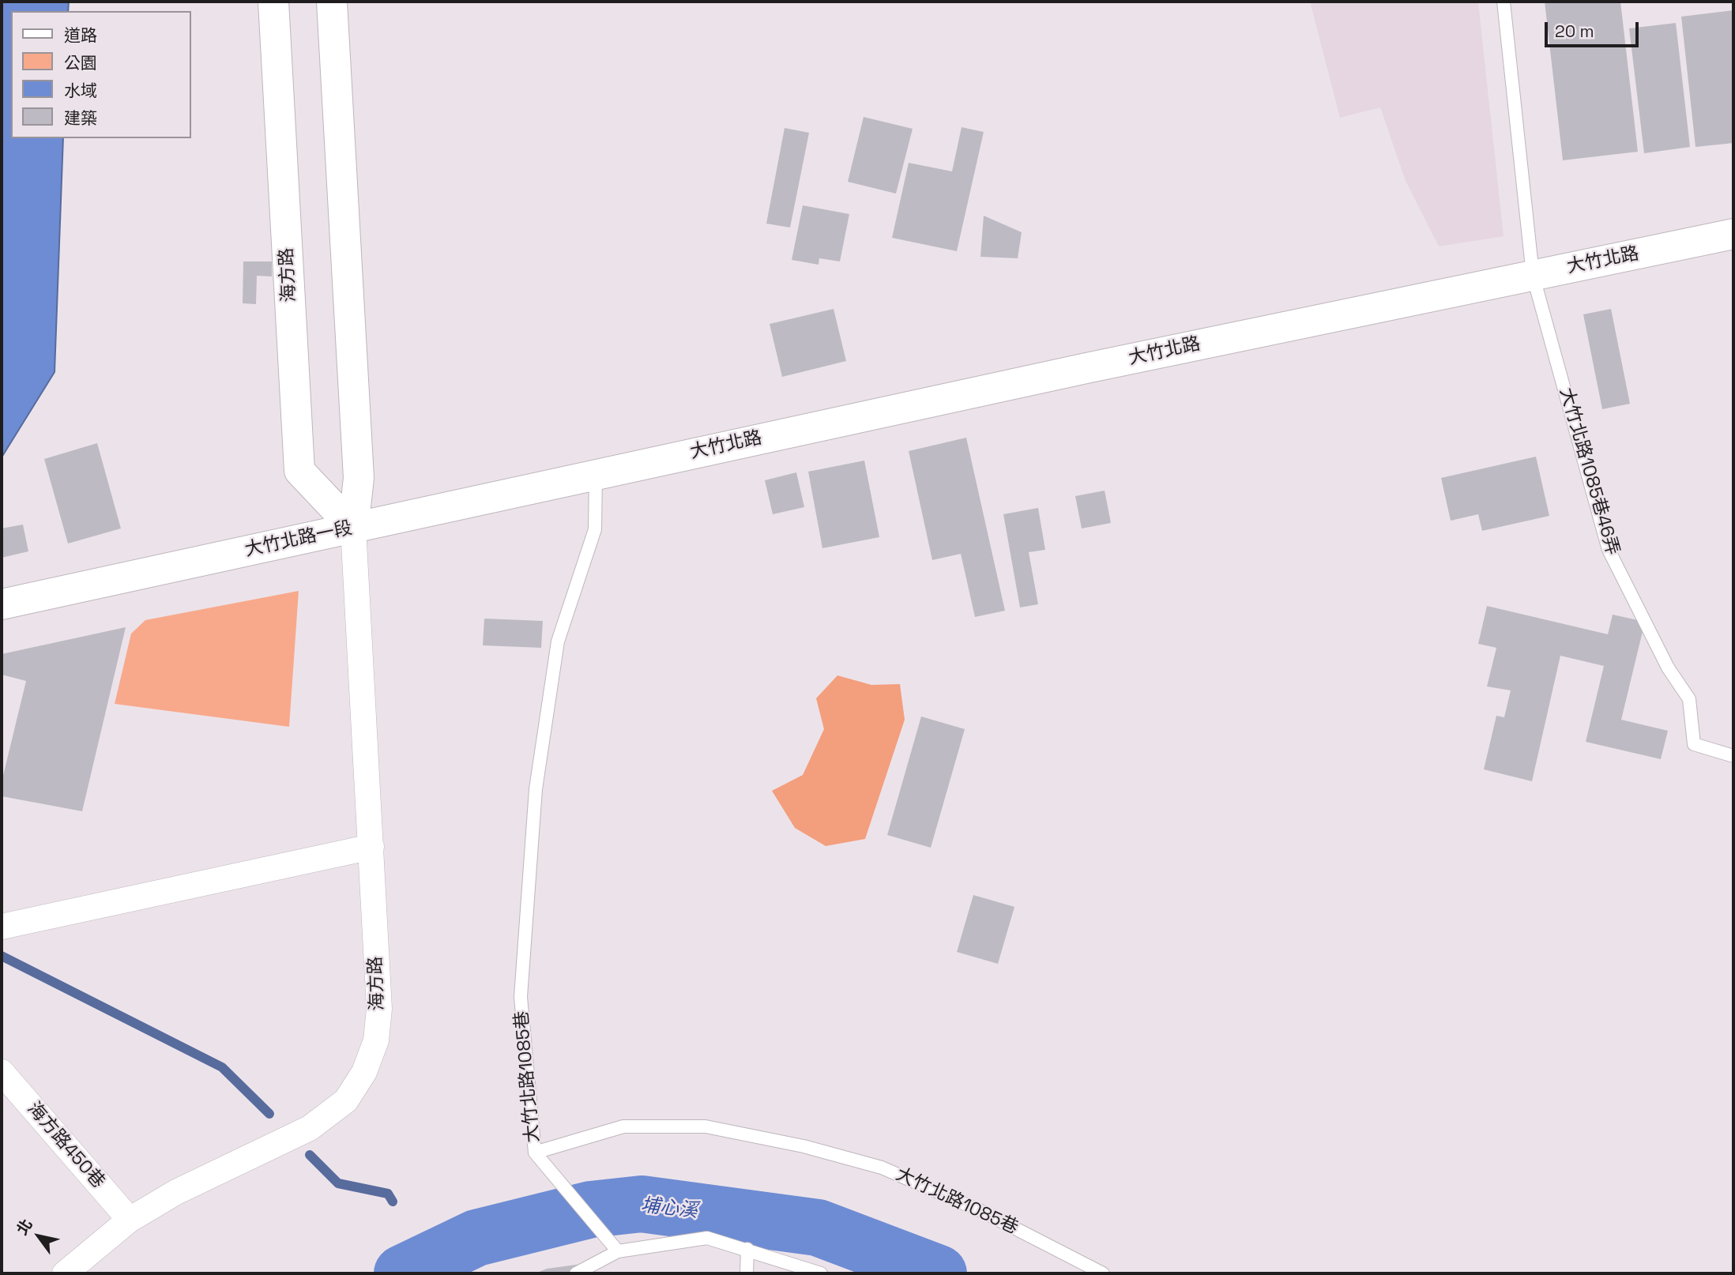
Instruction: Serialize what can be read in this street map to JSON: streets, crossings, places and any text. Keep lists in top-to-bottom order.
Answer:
{
  "streets": {
    "street": [
      "大竹北路",
      "海方路",
      "大竹北路一段",
      "海方路450巷"
    ],
    "lane": ["大竹北路1085巷46弄", "大竹北路1085巷"]
  },
  "crossings": [
    ["大竹北路", "大竹北路1085巷46弄"],
    ["大竹北路", "大竹北路一段"],
    ["大竹北路", "大竹北路1085巷"],
    ["海方路", "大竹北路一段"],
    ["海方路", "海方路450巷"],
    ["大竹北路一段", "大竹北路1085巷"]
  ],
  "water": ["埔心溪"],
  "legend": [
    "道路",
    "公園",
    "水域",
    "建築"
  ],
  "scale_bar": "20 m",
  "north": "top left"
}
